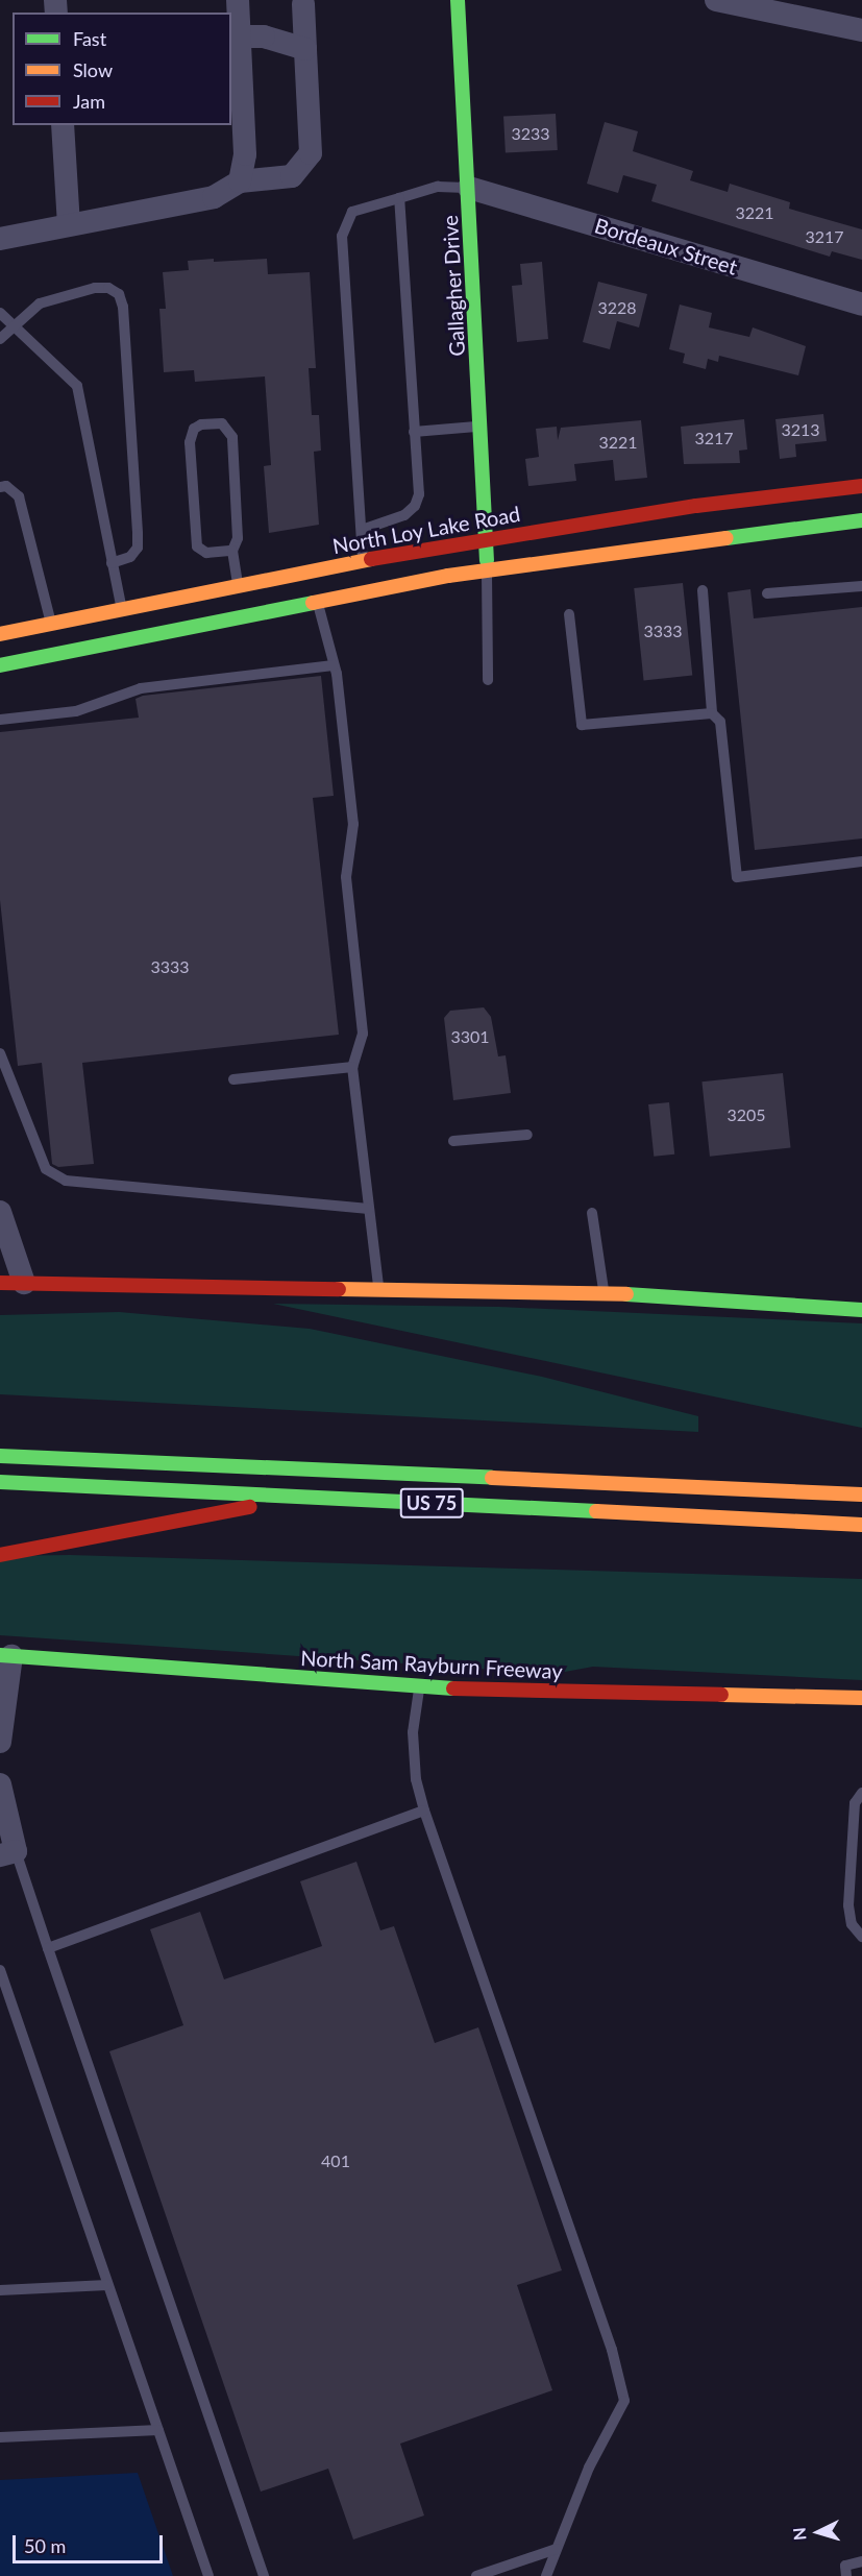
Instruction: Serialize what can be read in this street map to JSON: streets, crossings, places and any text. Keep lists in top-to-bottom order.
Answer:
{
  "streets": {
    "main road": [
      "Gallagher Drive",
      "North Loy Lake Road",
      "US 75",
      "North Sam Rayburn Freeway"
    ],
    "street": ["Bordeaux Street"]
  },
  "crossings": [
    ["Bordeaux Street", "Gallagher Drive"],
    ["Gallagher Drive", "North Loy Lake Road"]
  ],
  "house_numbers": [
    "3233",
    "3221",
    "3217",
    "3228",
    "3213",
    "3217",
    "3221",
    "3333",
    "3333",
    "3301",
    "3205",
    "401"
  ],
  "legend": ["Fast", "Slow", "Jam"],
  "scale_bar": "50 m",
  "north": "left"
}
